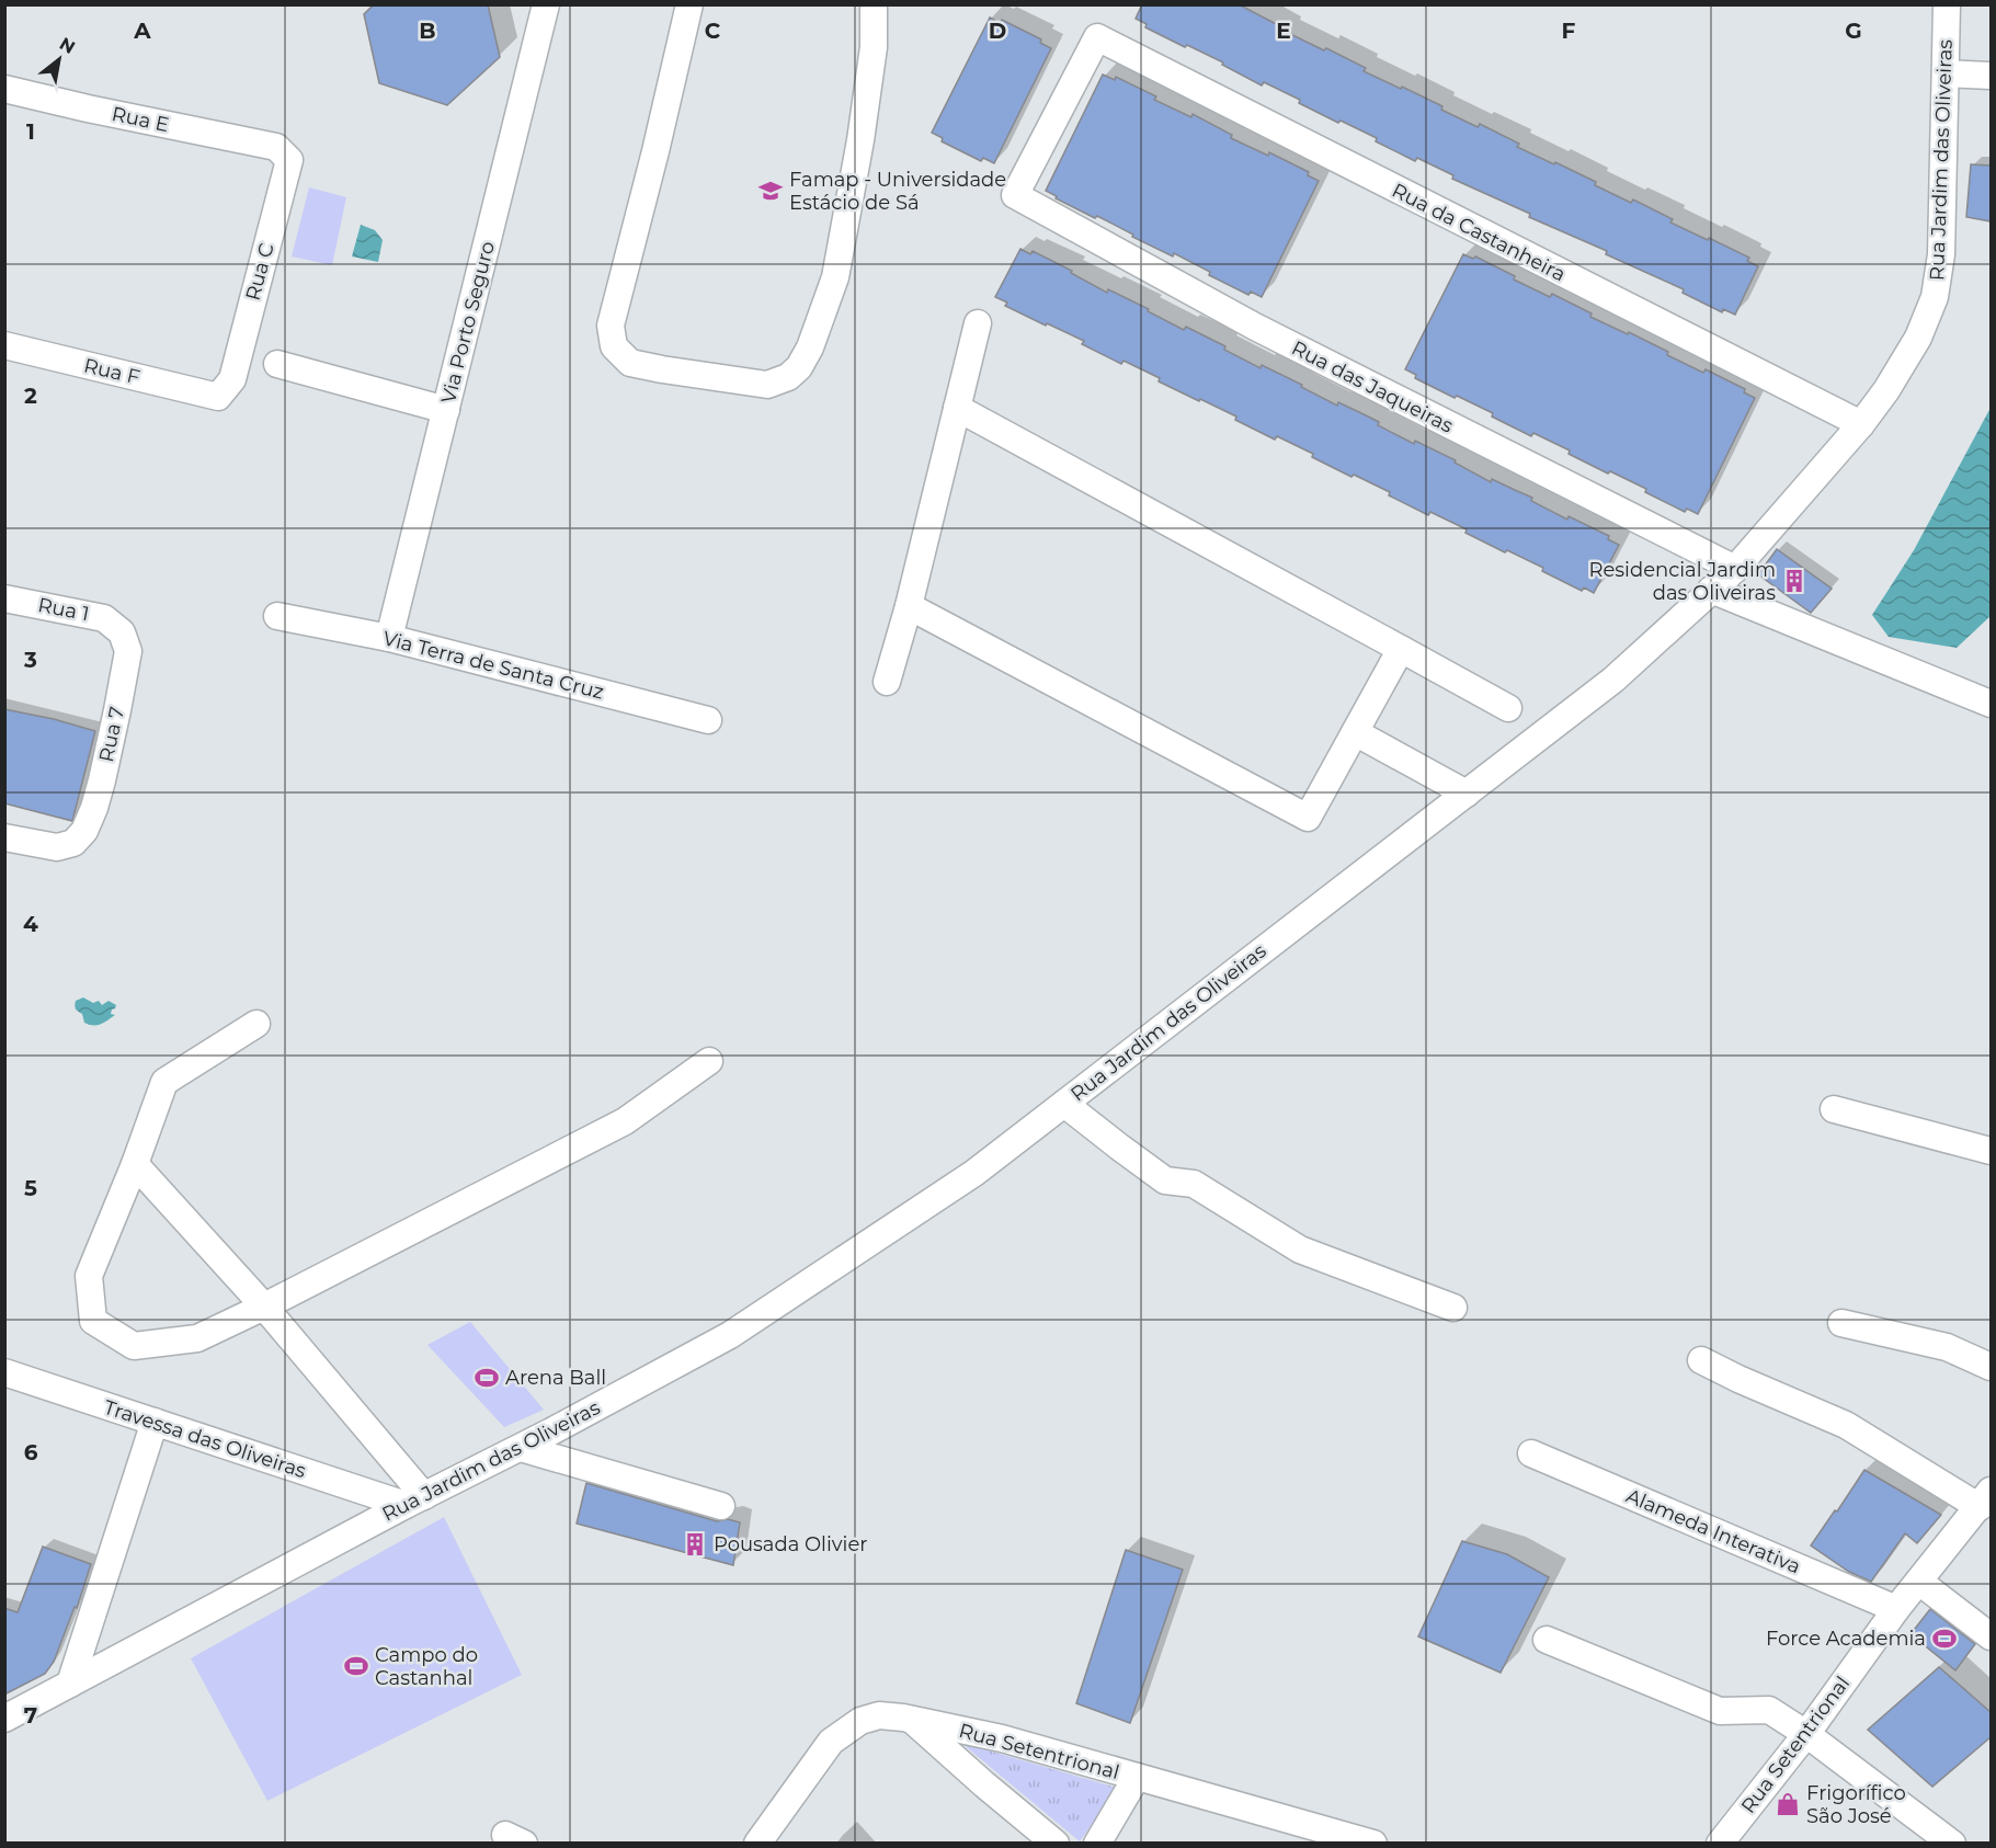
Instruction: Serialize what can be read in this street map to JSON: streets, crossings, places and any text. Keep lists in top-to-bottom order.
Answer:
{
  "streets": {
    "street": [
      "Rua E",
      "Rua Jardim das Oliveiras",
      "Rua da Castanheira",
      "Rua C",
      "Via Porto Seguro",
      "Rua F",
      "Rua das Jaqueiras",
      "Rua 1",
      "Via Terra de Santa Cruz",
      "Rua 7",
      "Travessa das Oliveiras",
      "Alameda Interativa",
      "Rua Setentrional"
    ]
  },
  "crossings": [
    ["Rua E", "Rua C"],
    ["Rua Jardim das Oliveiras", "Rua da Castanheira"],
    ["Rua Jardim das Oliveiras", "Rua das Jaqueiras"],
    ["Rua Jardim das Oliveiras", "Travessa das Oliveiras"],
    ["Rua da Castanheira", "Rua das Jaqueiras"],
    ["Rua C", "Rua F"],
    ["Via Porto Seguro", "Via Terra de Santa Cruz"],
    ["Rua 1", "Rua 7"],
    ["Alameda Interativa", "Rua Setentrional"]
  ],
  "places": {
    "school or university": ["Famap - Universidade Estácio de Sá"],
    "building": ["Residencial Jardim das Oliveiras", "Pousada Olivier"],
    "sports": ["Arena Ball", "Force Academia", "Campo do Castanhal"],
    "shop": ["Frigorífico São José"]
  },
  "north": "top right",
  "grid": {
    "columns": [
      "A",
      "B",
      "C",
      "D",
      "E",
      "F",
      "G"
    ],
    "rows": [
      "1",
      "2",
      "3",
      "4",
      "5",
      "6",
      "7"
    ]
  }
}
